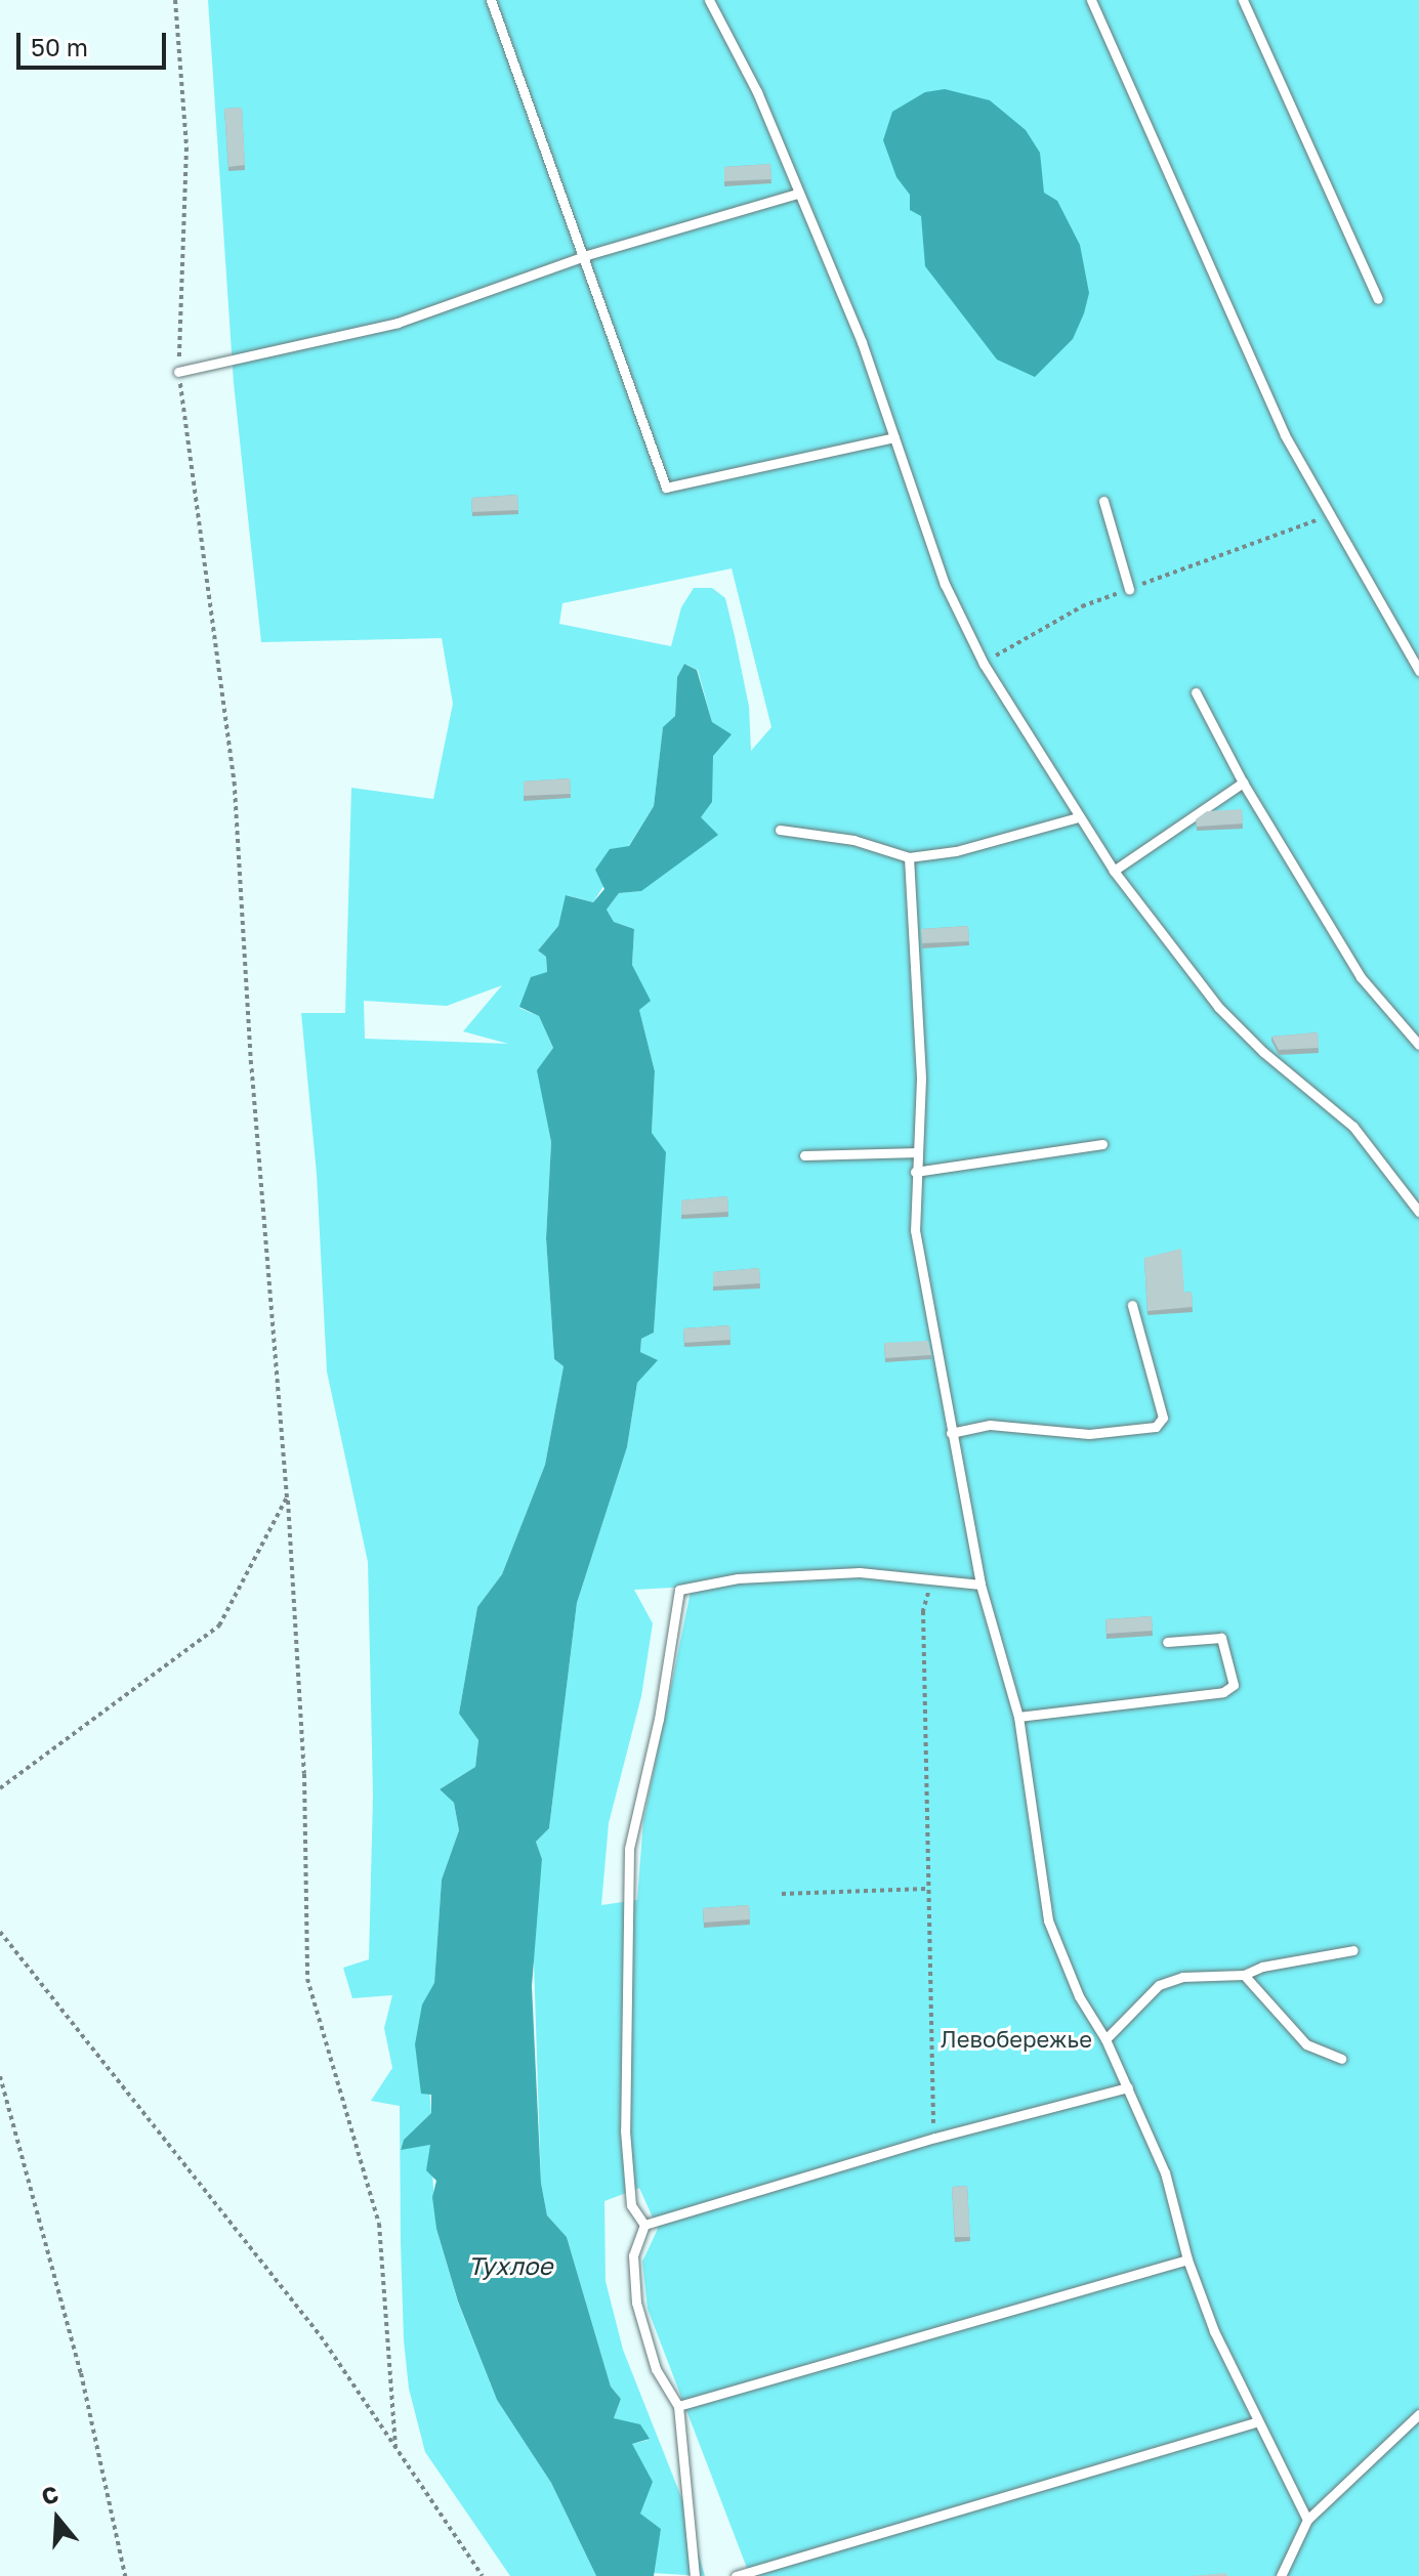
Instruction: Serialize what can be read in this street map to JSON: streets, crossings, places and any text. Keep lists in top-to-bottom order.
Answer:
{
  "water": ["Тухлое"],
  "parks": ["Левобережье"],
  "scale_bar": "50 m",
  "north": "top"
}
